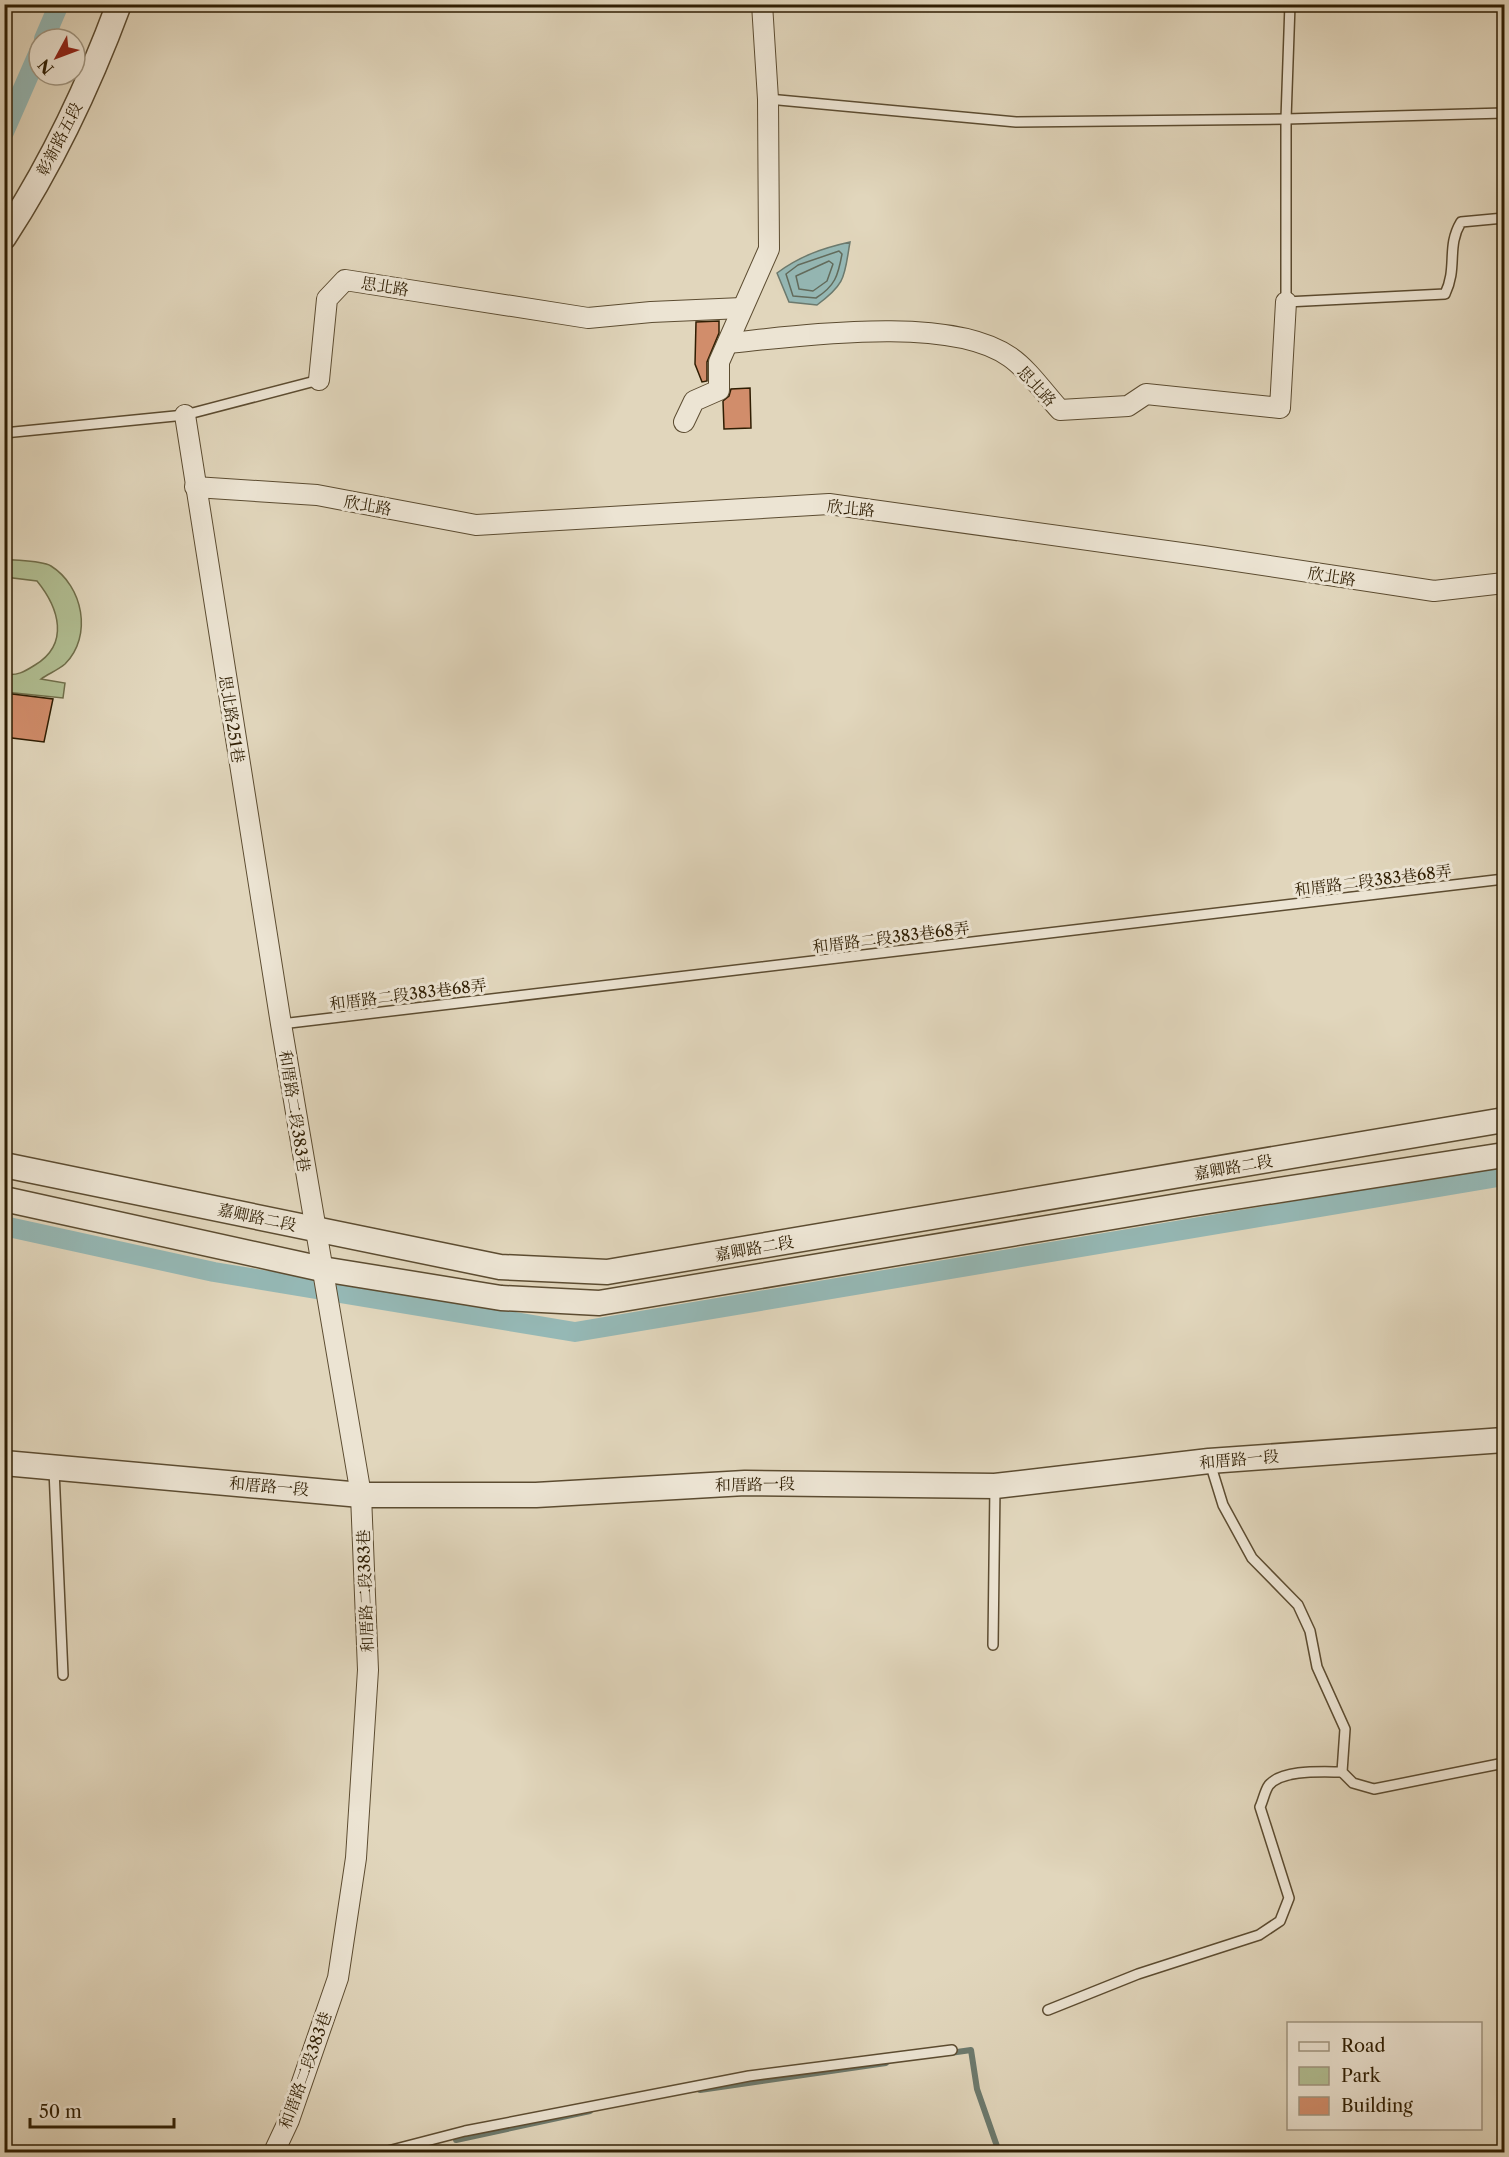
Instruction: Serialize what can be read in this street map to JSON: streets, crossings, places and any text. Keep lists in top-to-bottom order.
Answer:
{
  "streets": {
    "street": [
      "彰新路五段",
      "思北路",
      "欣北路",
      "思北路251巷",
      "和厝路二段383巷",
      "嘉卿路二段",
      "和厝路一段"
    ],
    "lane": ["和厝路二段383巷68弄"]
  },
  "crossings": [
    ["思北路", "思北路251巷"],
    ["欣北路", "思北路251巷"],
    ["思北路251巷", "和厝路二段383巷68弄"],
    ["思北路251巷", "和厝路二段383巷"],
    ["和厝路二段383巷68弄", "和厝路二段383巷"],
    ["和厝路二段383巷", "嘉卿路二段"],
    ["和厝路二段383巷", "和厝路一段"]
  ],
  "legend": ["Road", "Park", "Building"],
  "scale_bar": "50 m",
  "north": "bottom left"
}
